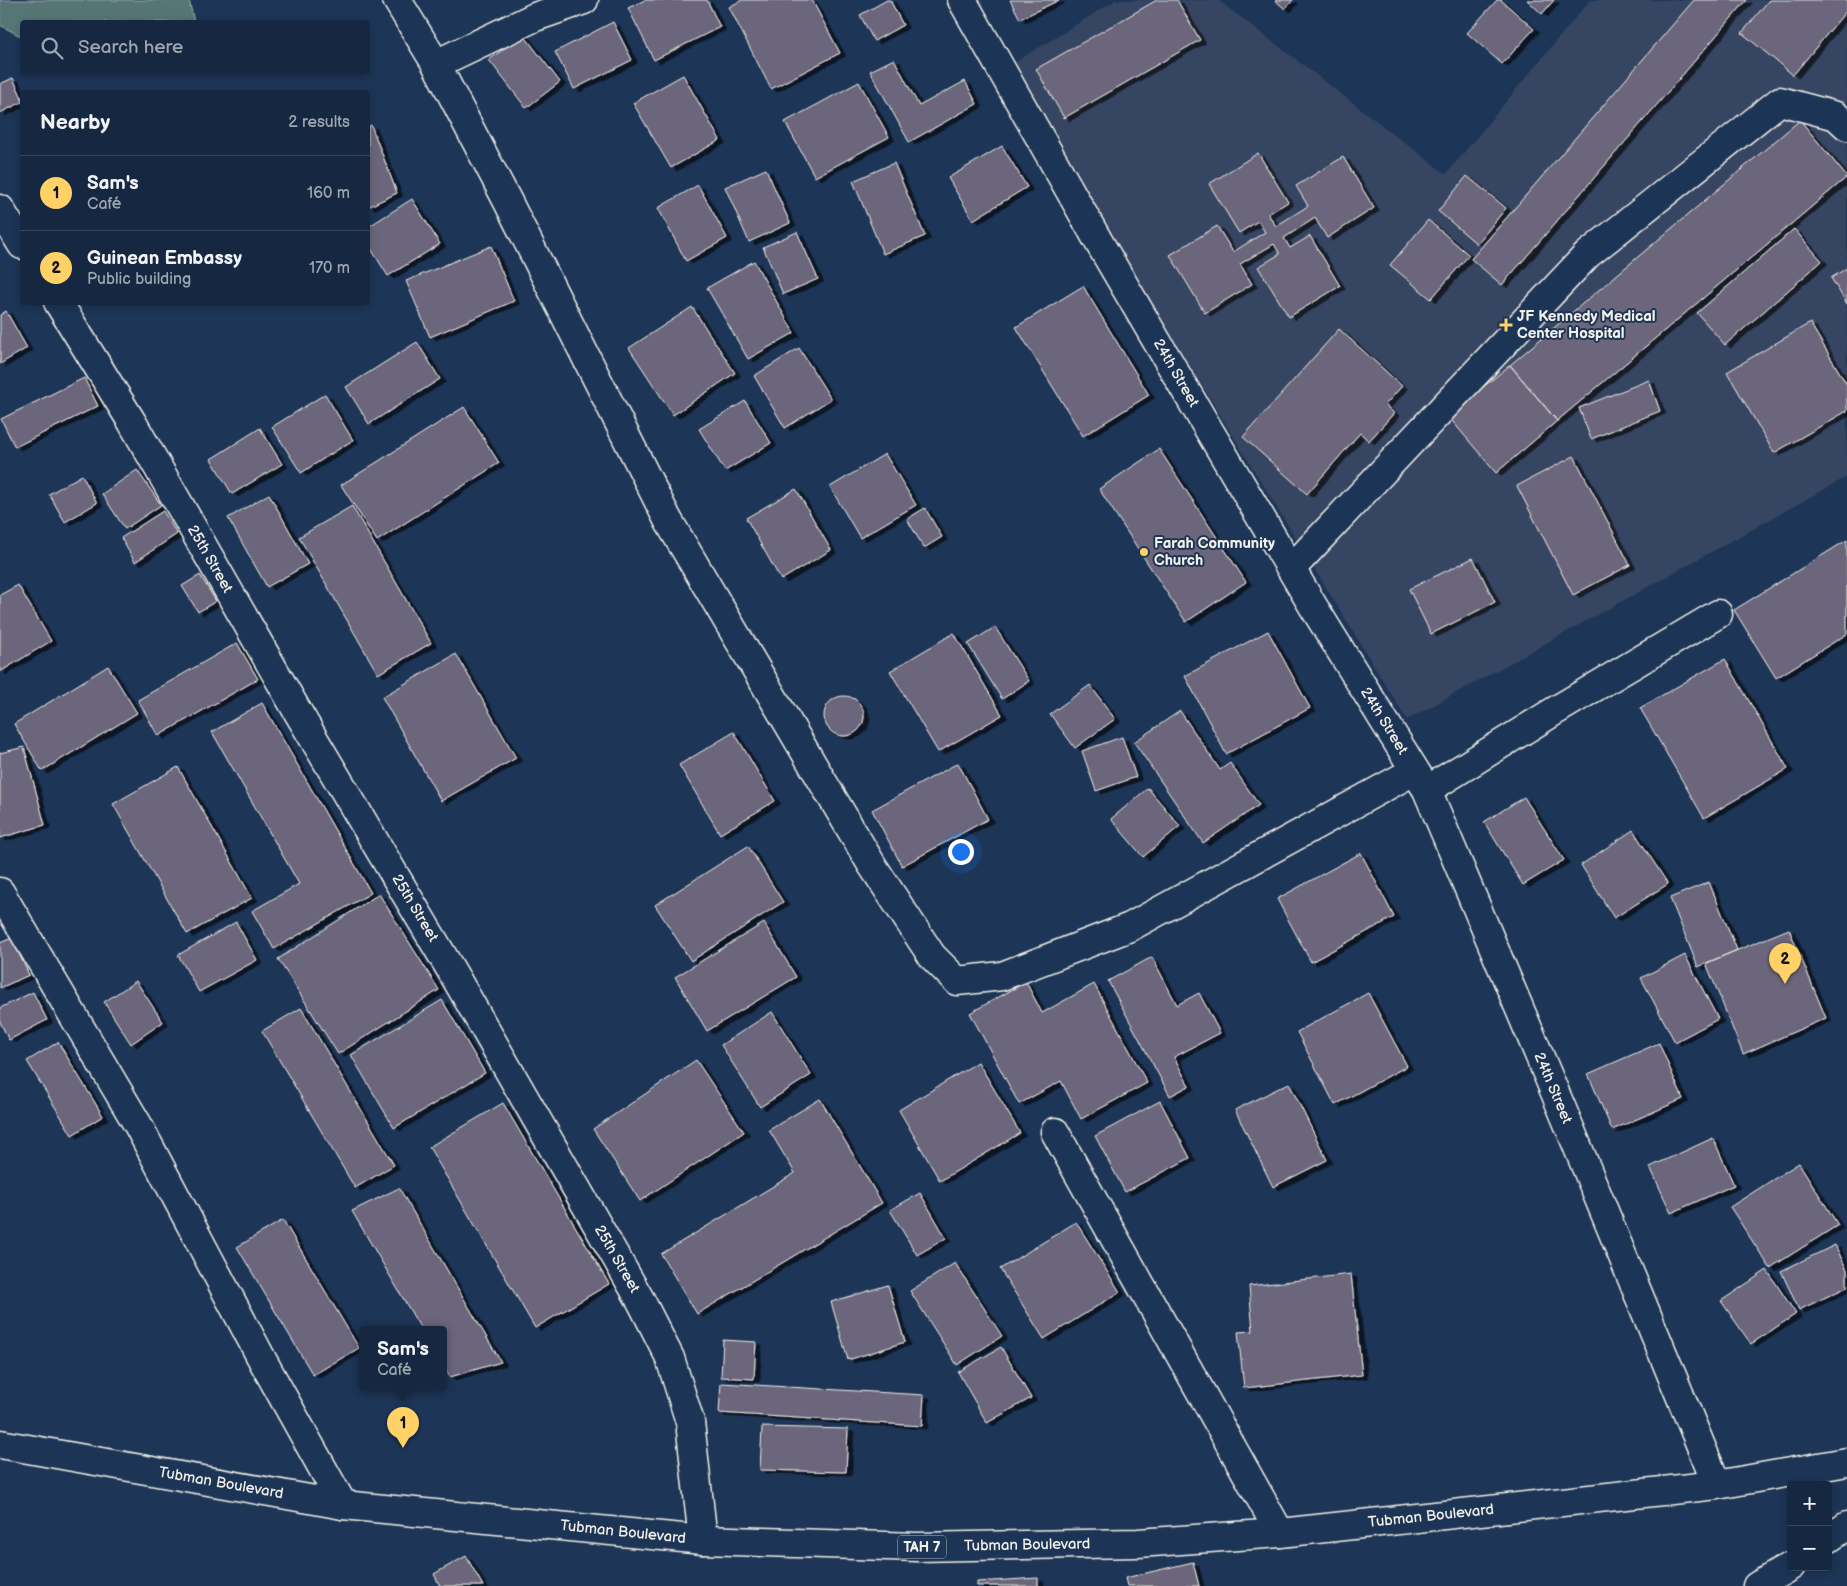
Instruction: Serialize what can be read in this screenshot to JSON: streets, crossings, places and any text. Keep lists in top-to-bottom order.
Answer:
{
  "streets": {
    "main road": [
      "24th Street",
      "25th Street",
      "Tubman Boulevard",
      "TAH 7"
    ]
  },
  "crossings": [
    ["24th Street", "Tubman Boulevard"],
    ["25th Street", "Tubman Boulevard"]
  ],
  "places": {
    "health": ["JF Kennedy Medical Center Hospital"],
    "other": ["Farah Community Church"]
  },
  "page": {
    "search": "Search here",
    "heading": ["Nearby", "2 results"],
    "list": [
      {
        "mark": "1",
        "name": "Sam's",
        "note": "Café",
        "value": "160 m"
      },
      {
        "mark": "2",
        "name": "Guinean Embassy",
        "note": "Public building",
        "value": "170 m"
      }
    ],
    "pins": ["2", "1"],
    "popup": ["Sam's", "Café"],
    "map_buttons": ["+", "−"]
  }
}
